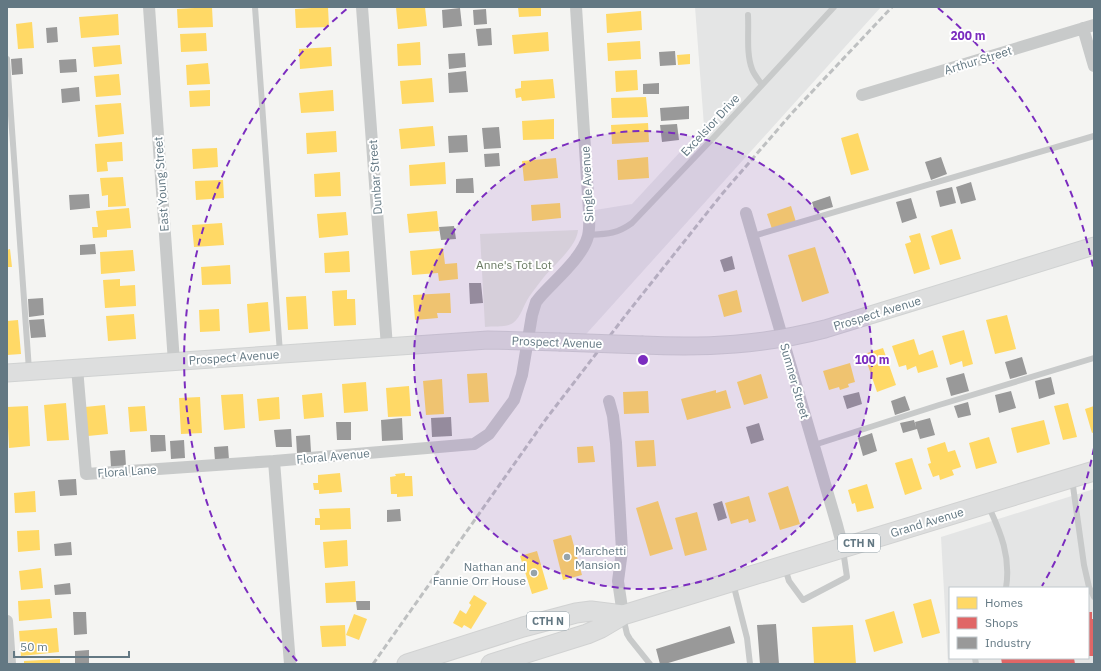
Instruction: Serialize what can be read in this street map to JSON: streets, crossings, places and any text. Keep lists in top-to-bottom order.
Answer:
{
  "streets": {
    "main road": ["Grand Avenue", "CTH N"],
    "street": [
      "Arthur Street",
      "Dunbar Street",
      "East Young Street",
      "Single Avenue",
      "Prospect Avenue",
      "Sumner Street",
      "Floral Avenue",
      "Floral Lane"
    ],
    "lane": ["Excelsior Drive"]
  },
  "crossings": [
    ["Excelsior Drive", "Single Avenue"],
    ["Dunbar Street", "Prospect Avenue"],
    ["East Young Street", "Prospect Avenue"],
    ["Single Avenue", "Prospect Avenue"],
    ["Single Avenue", "Floral Avenue"],
    ["Prospect Avenue", "Sumner Street"],
    ["Prospect Avenue", "Floral Avenue"],
    ["Prospect Avenue", "Floral Lane"],
    ["Sumner Street", "Grand Avenue"],
    ["Floral Avenue", "Floral Lane"]
  ],
  "parks": ["Anne's Tot Lot"],
  "places": ["Marchetti Mansion", "Nathan and Fannie Orr House"],
  "legend": ["Homes", "Shops", "Industry"],
  "scale_bar": "50 m",
  "rings": ["200 m", "100 m"]
}
